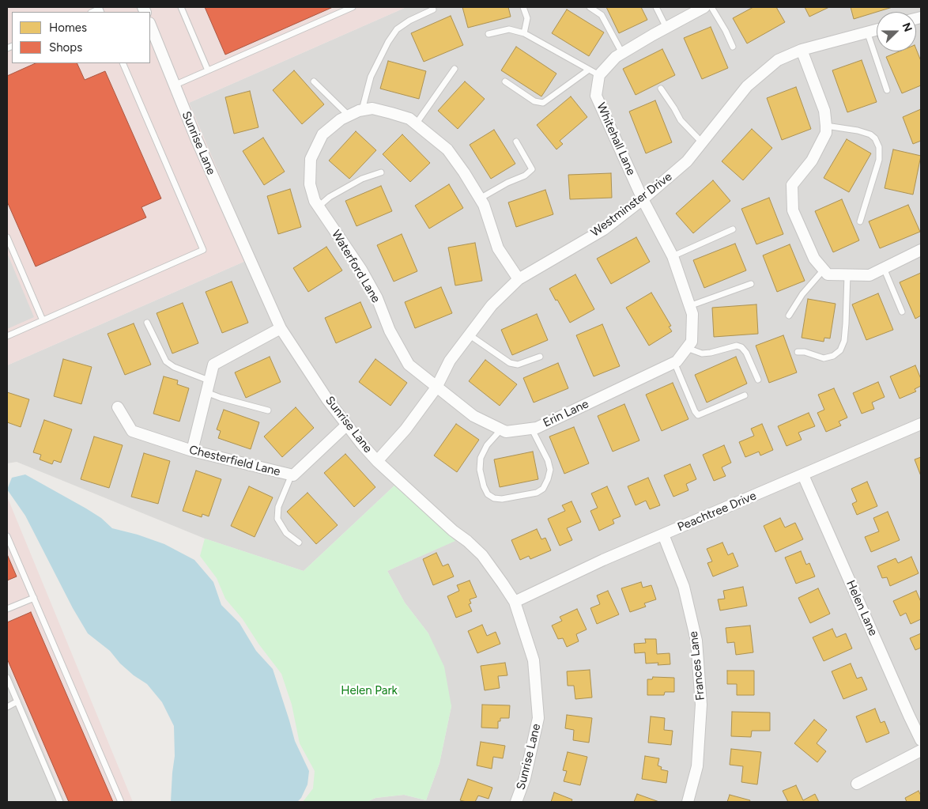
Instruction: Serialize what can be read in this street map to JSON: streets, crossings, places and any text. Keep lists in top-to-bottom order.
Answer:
{
  "streets": {
    "street": [
      "Whitehall Lane",
      "Sunrise Lane",
      "Westminster Drive",
      "Waterford Lane",
      "Erin Lane",
      "Chesterfield Lane",
      "Peachtree Drive",
      "Helen Lane",
      "Frances Lane"
    ]
  },
  "crossings": [
    ["Whitehall Lane", "Westminster Drive"],
    ["Whitehall Lane", "Erin Lane"],
    ["Sunrise Lane", "Westminster Drive"],
    ["Sunrise Lane", "Chesterfield Lane"],
    ["Sunrise Lane", "Peachtree Drive"],
    ["Westminster Drive", "Waterford Lane"],
    ["Westminster Drive", "Erin Lane"],
    ["Waterford Lane", "Erin Lane"],
    ["Peachtree Drive", "Helen Lane"],
    ["Peachtree Drive", "Frances Lane"]
  ],
  "parks": ["Helen Park"],
  "legend": ["Homes", "Shops"],
  "north": "right"
}
